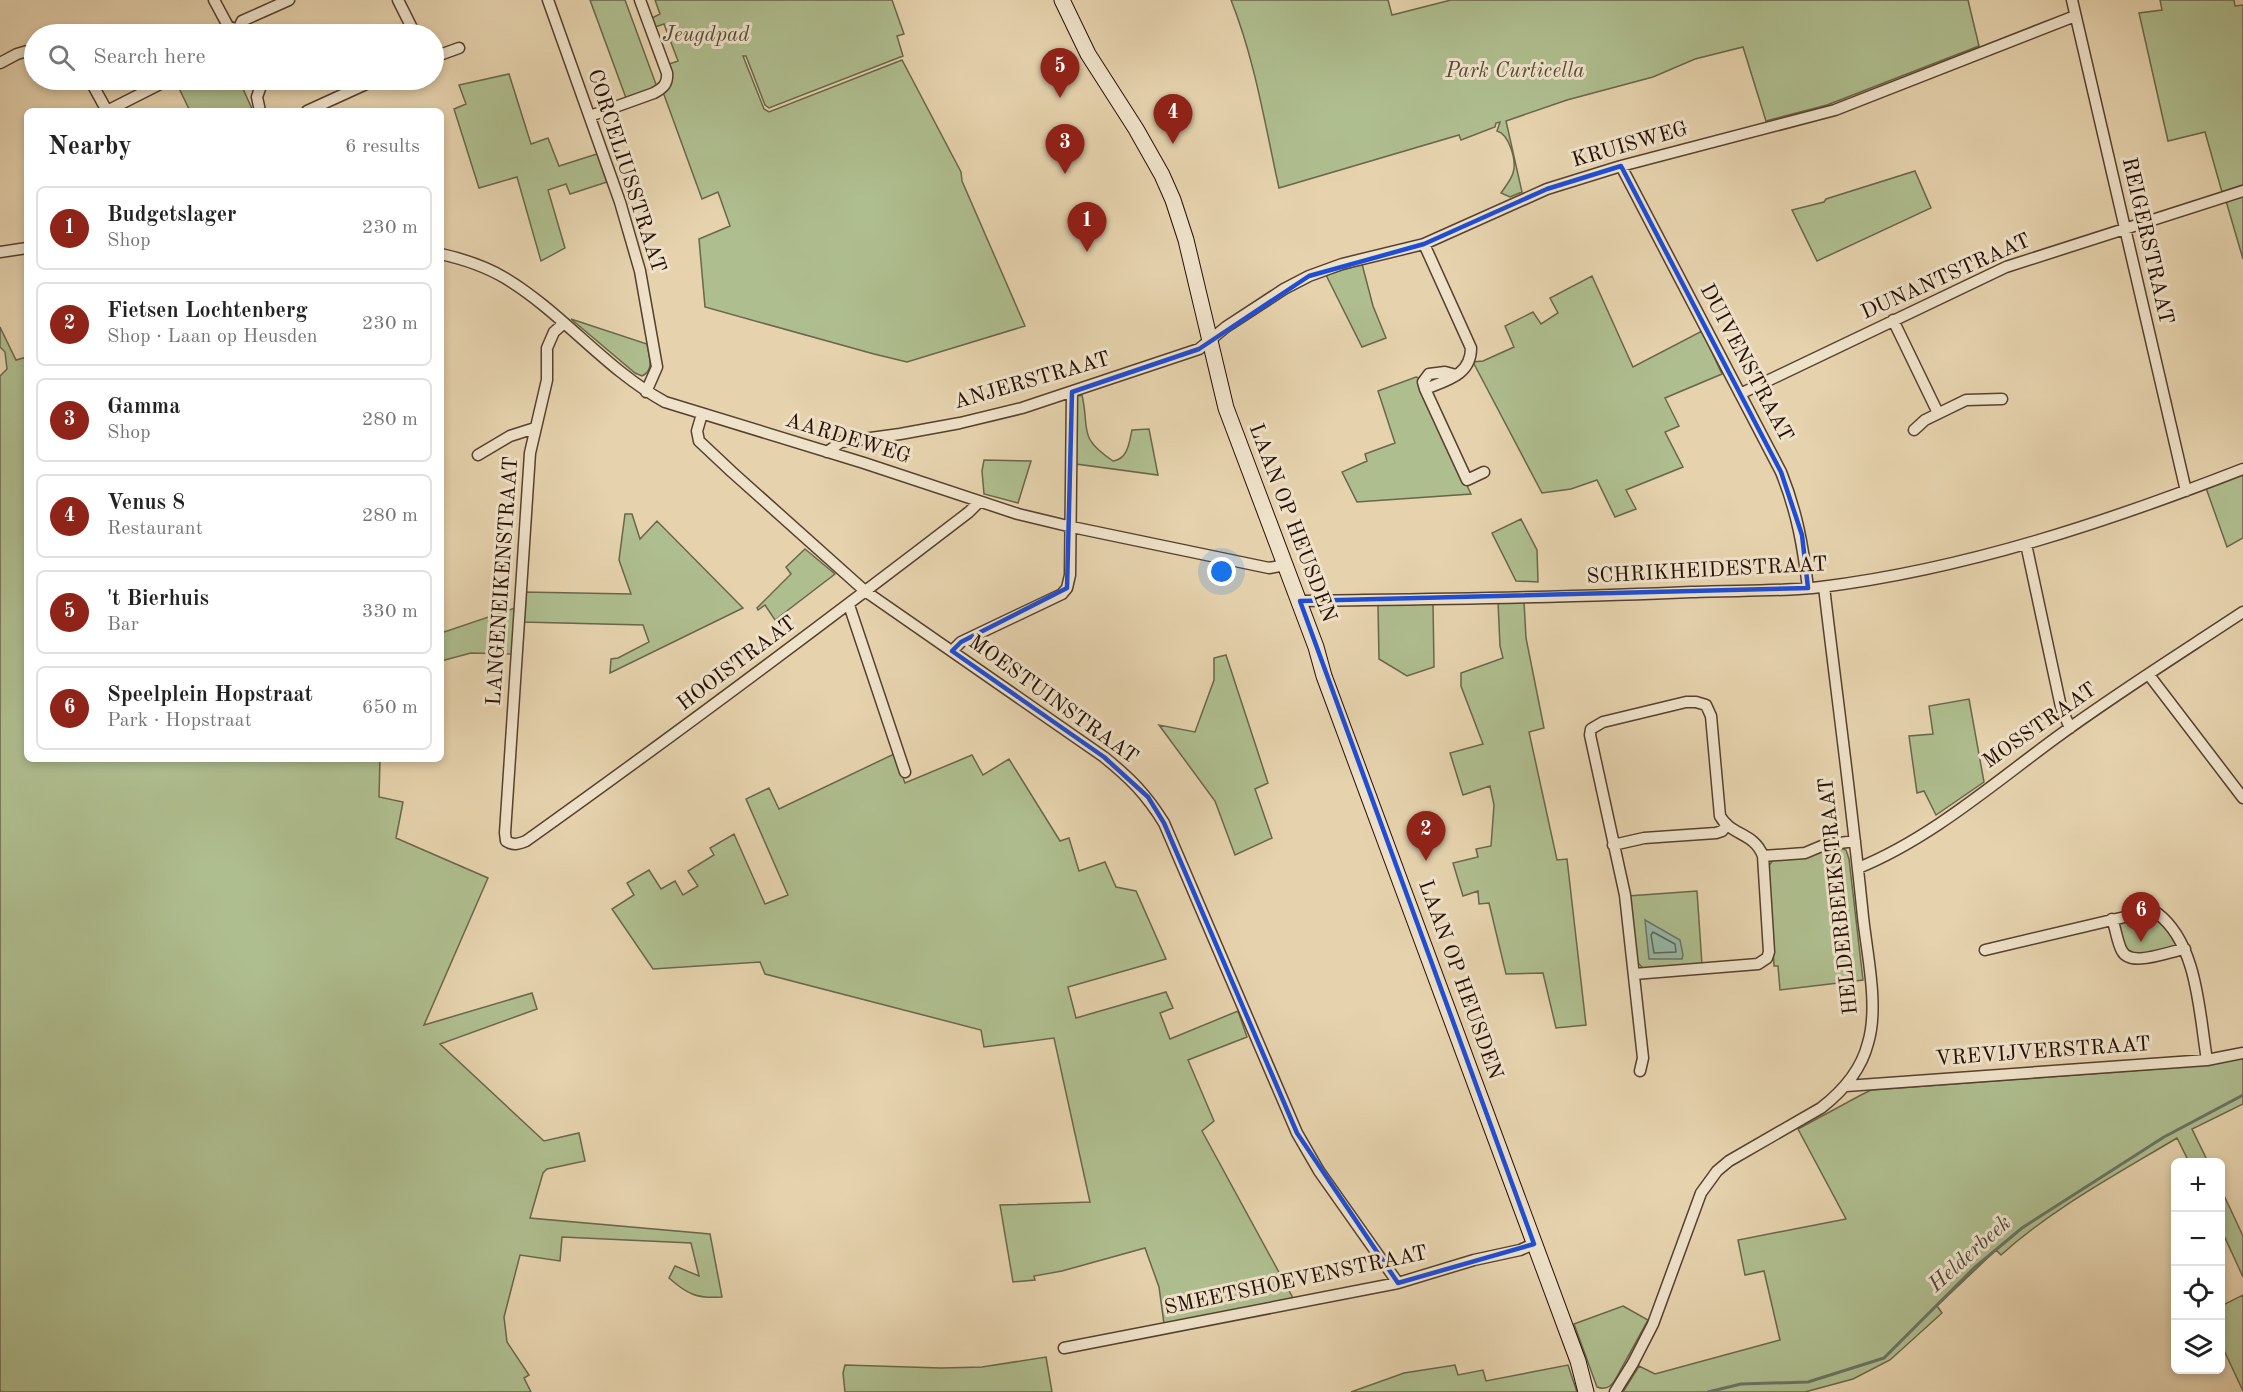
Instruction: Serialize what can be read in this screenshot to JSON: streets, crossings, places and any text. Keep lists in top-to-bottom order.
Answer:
{
  "streets": {
    "street": [
      "KRUISWEG",
      "CORCELIUSSTRAAT",
      "REIGERSTRAAT",
      "DUNANTSTRAAT",
      "DUIVENSTRAAT",
      "ANJERSTRAAT",
      "AARDEWEG",
      "LAAN OP HEUSDEN",
      "SCHRIKHEIDESTRAAT",
      "LANGENEIKENSTRAAT",
      "HOOISTRAAT",
      "MOESTUINSTRAAT",
      "MOSSTRAAT",
      "HELDERBEEKSTRAAT",
      "VREVIJVERSTRAAT",
      "SMEETSHOEVENSTRAAT"
    ]
  },
  "crossings": [
    ["KRUISWEG", "REIGERSTRAAT"],
    ["KRUISWEG", "DUIVENSTRAAT"],
    ["KRUISWEG", "ANJERSTRAAT"],
    ["KRUISWEG", "LAAN OP HEUSDEN"],
    ["CORCELIUSSTRAAT", "AARDEWEG"],
    ["REIGERSTRAAT", "DUNANTSTRAAT"],
    ["REIGERSTRAAT", "SCHRIKHEIDESTRAAT"],
    ["DUNANTSTRAAT", "DUIVENSTRAAT"],
    ["DUIVENSTRAAT", "SCHRIKHEIDESTRAAT"],
    ["ANJERSTRAAT", "AARDEWEG"],
    ["ANJERSTRAAT", "LAAN OP HEUSDEN"],
    ["AARDEWEG", "LAAN OP HEUSDEN"],
    ["AARDEWEG", "LANGENEIKENSTRAAT"],
    ["AARDEWEG", "HOOISTRAAT"],
    ["AARDEWEG", "MOESTUINSTRAAT"],
    ["LAAN OP HEUSDEN", "SCHRIKHEIDESTRAAT"],
    ["LAAN OP HEUSDEN", "SMEETSHOEVENSTRAAT"],
    ["SCHRIKHEIDESTRAAT", "HELDERBEEKSTRAAT"],
    ["LANGENEIKENSTRAAT", "HOOISTRAAT"],
    ["HOOISTRAAT", "MOESTUINSTRAAT"],
    ["MOESTUINSTRAAT", "SMEETSHOEVENSTRAAT"],
    ["MOSSTRAAT", "HELDERBEEKSTRAAT"],
    ["HELDERBEEKSTRAAT", "VREVIJVERSTRAAT"]
  ],
  "water": ["Helderbeek"],
  "parks": ["Jeugdpad", "Park Curticella"],
  "page": {
    "search": "Search here",
    "pins": [
      "5",
      "4",
      "3",
      "1",
      "2",
      "6"
    ],
    "heading": ["Nearby", "6 results"],
    "list": [
      {
        "mark": "1",
        "name": "Budgetslager",
        "note": "Shop",
        "value": "230 m"
      },
      {
        "mark": "2",
        "name": "Fietsen Lochtenberg",
        "note": "Shop · Laan op Heusden",
        "value": "230 m"
      },
      {
        "mark": "3",
        "name": "Gamma",
        "note": "Shop",
        "value": "280 m"
      },
      {
        "mark": "4",
        "name": "Venus 8",
        "note": "Restaurant",
        "value": "280 m"
      },
      {
        "mark": "5",
        "name": "'t Bierhuis",
        "note": "Bar",
        "value": "330 m"
      },
      {
        "mark": "6",
        "name": "Speelplein Hopstraat",
        "note": "Park · Hopstraat",
        "value": "650 m"
      }
    ],
    "map_buttons": ["+", "−"]
  }
}
